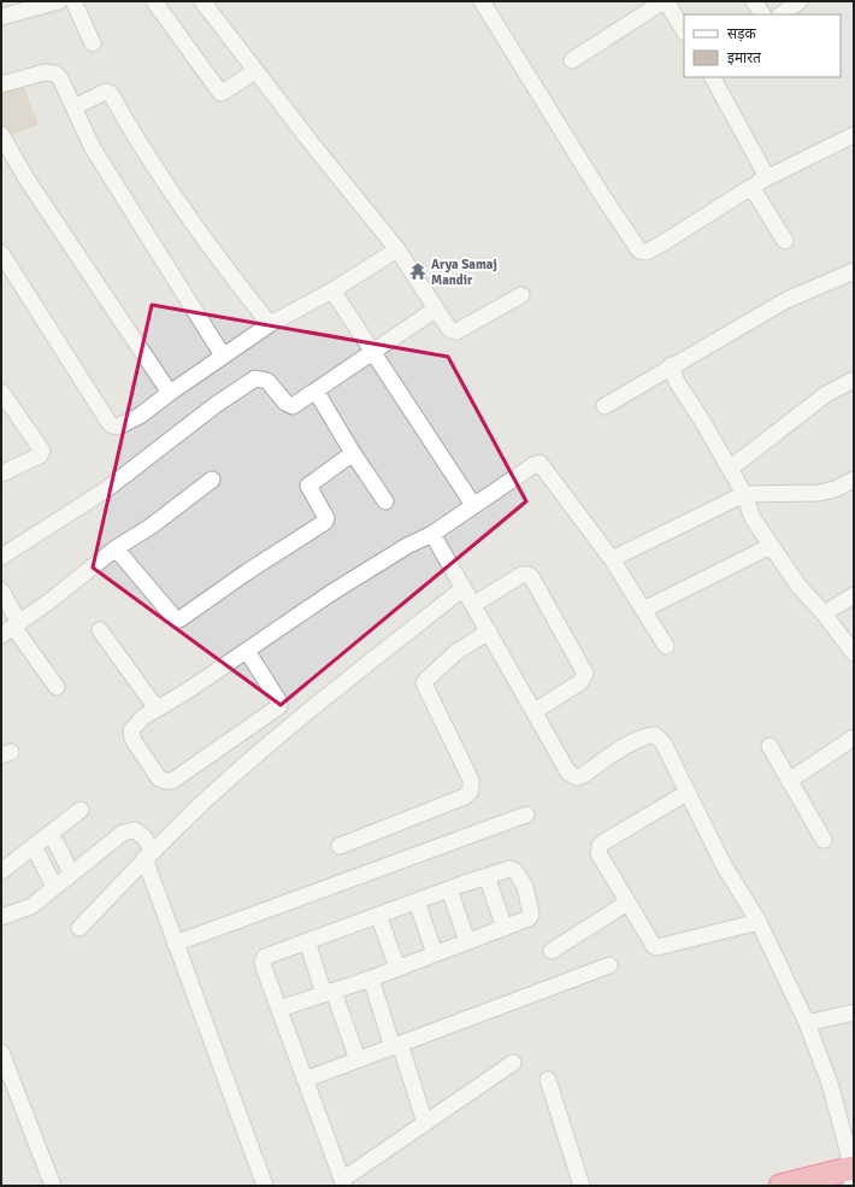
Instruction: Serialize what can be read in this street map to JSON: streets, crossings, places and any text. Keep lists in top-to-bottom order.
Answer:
{
  "places": {
    "temple": ["Arya Samaj Mandir"]
  },
  "legend": ["सड़क", "इमारत"]
}
